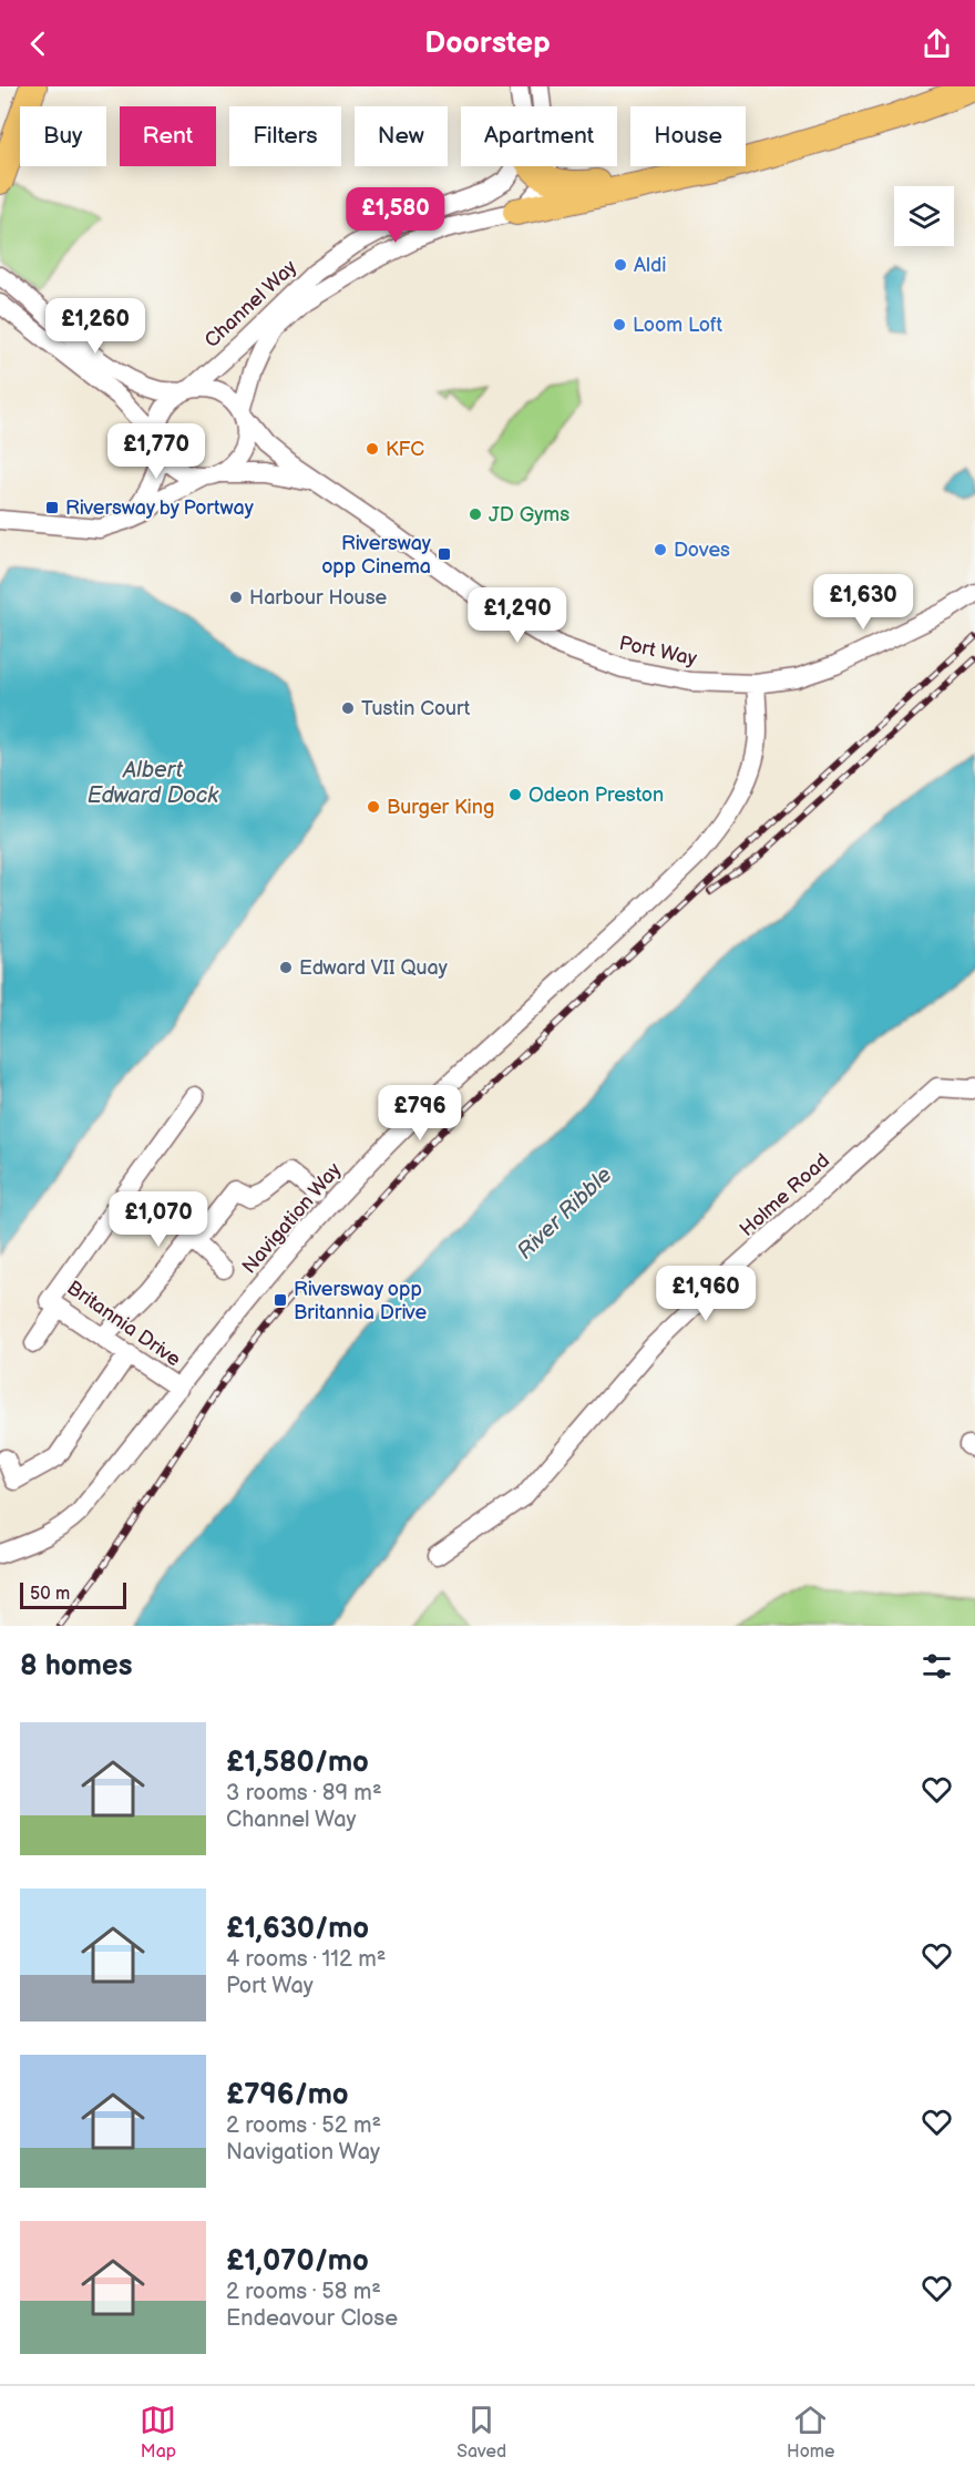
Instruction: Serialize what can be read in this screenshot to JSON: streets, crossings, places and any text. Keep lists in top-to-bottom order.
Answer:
{
  "streets": {
    "street": [
      "Channel Way",
      "Port Way",
      "Holme Road",
      "Navigation Way",
      "Britannia Drive"
    ]
  },
  "crossings": [
    ["Channel Way", "Port Way"],
    ["Port Way", "Navigation Way"],
    ["Navigation Way", "Britannia Drive"]
  ],
  "water": ["Albert Edward Dock", "River Ribble"],
  "places": {
    "other": [
      "Aldi",
      "Loom Loft",
      "KFC",
      "JD Gyms",
      "Doves",
      "Harbour House",
      "Tustin Court",
      "Odeon Preston",
      "Burger King",
      "Edward VII Quay"
    ],
    "transit": ["Riversway by Portway", "Riversway opp Cinema", "Riversway opp Britannia Drive"]
  },
  "scale_bar": "50 m",
  "page": {
    "header": "Doorstep",
    "chip": [
      "Buy",
      "Rent",
      "Filters",
      "New",
      "Apartment",
      "House"
    ],
    "price": [
      "£1,580",
      "£1,260",
      "£1,770",
      "£1,630",
      "£1,290",
      "£796",
      "£1,070",
      "£1,960"
    ],
    "scale": "50 m",
    "heading": "8 homes",
    "list": [
      {
        "name": "£1,580/mo",
        "note": "3 rooms · 89 m² · Channel Way"
      },
      {
        "name": "£1,630/mo",
        "note": "4 rooms · 112 m² · Port Way"
      },
      {
        "name": "£796/mo",
        "note": "2 rooms · 52 m² · Navigation Way"
      },
      {
        "name": "£1,070/mo",
        "note": "2 rooms · 58 m² · Endeavour Close"
      }
    ],
    "tabs": ["Map", "Saved", "Home"]
  }
}
